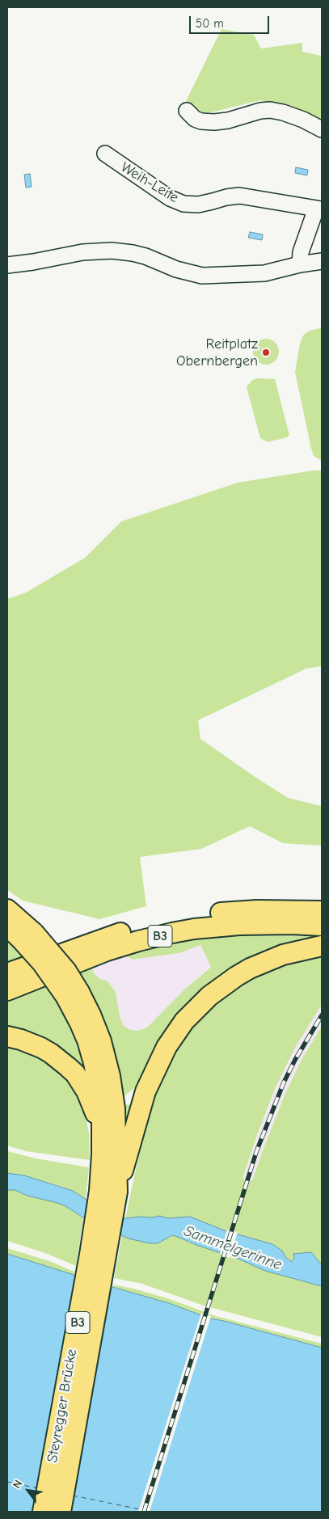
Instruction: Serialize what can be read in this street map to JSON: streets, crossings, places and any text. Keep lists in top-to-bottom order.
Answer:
{
  "streets": {
    "main road": ["B3", "Steyregger Brücke"],
    "street": ["Weih-Leite"]
  },
  "crossings": [
    ["B3", "Steyregger Brücke"]
  ],
  "water": ["Sammelgerinne"],
  "places": ["Reitplatz Obernbergen"],
  "scale_bar": "50 m",
  "north": "top left"
}
